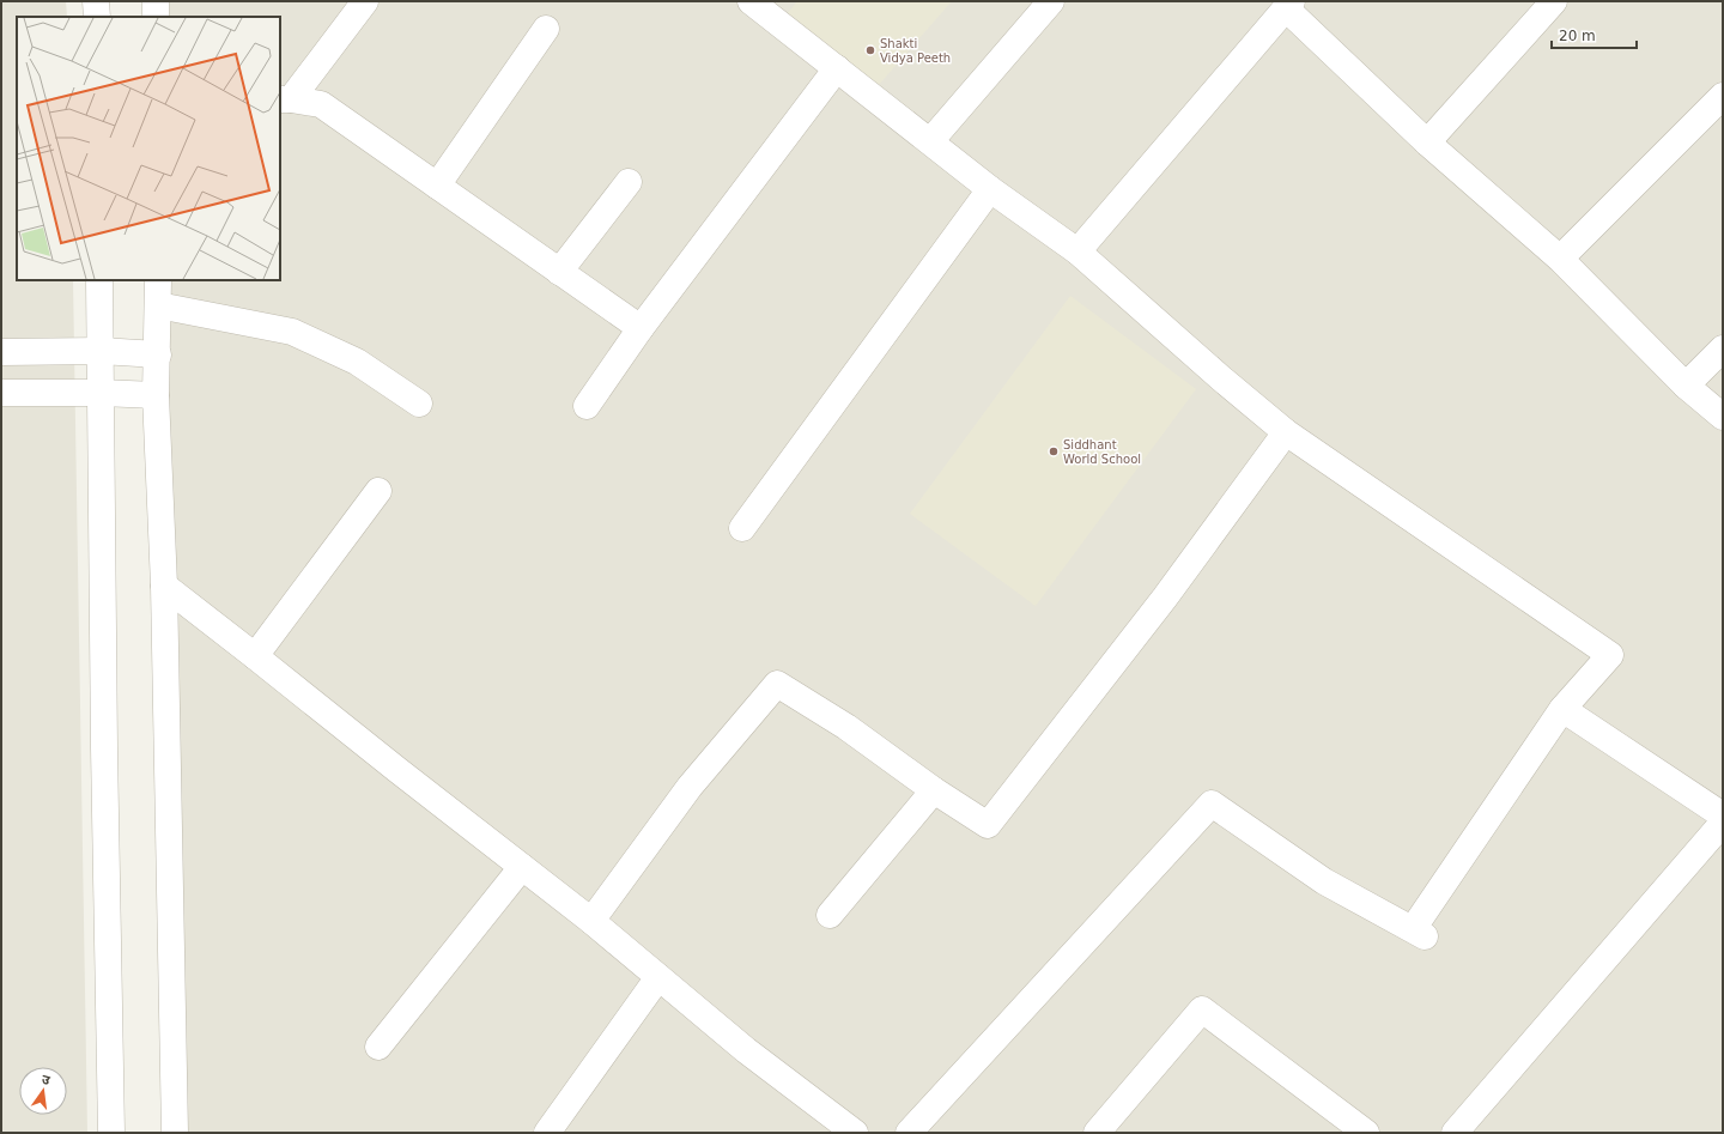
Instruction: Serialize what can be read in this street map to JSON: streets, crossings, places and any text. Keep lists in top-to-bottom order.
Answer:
{
  "places": ["Shakti Vidya Peeth", "Siddhant World School"],
  "scale_bar": "20 m",
  "north": "top"
}
